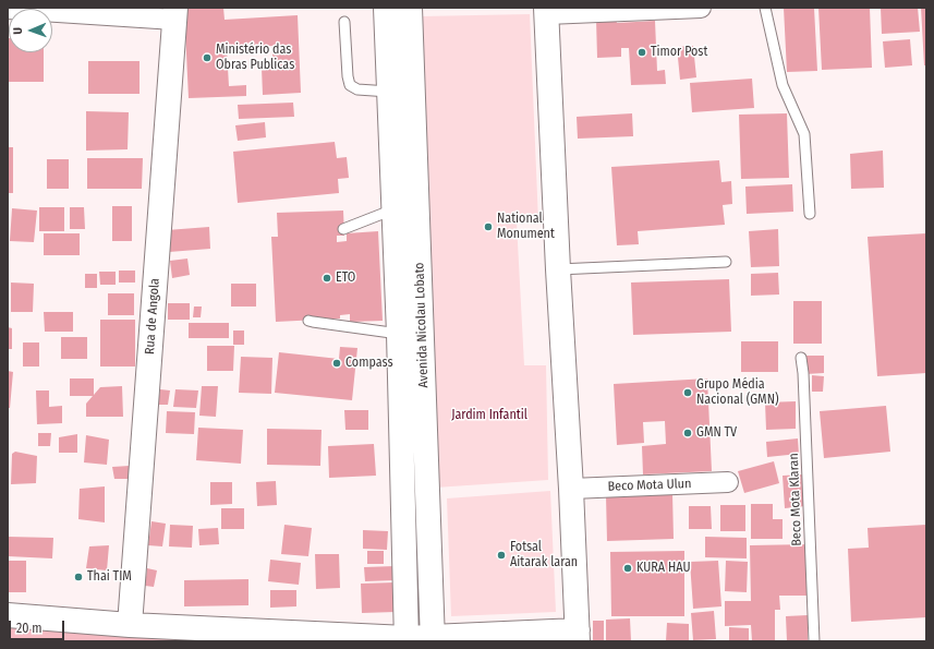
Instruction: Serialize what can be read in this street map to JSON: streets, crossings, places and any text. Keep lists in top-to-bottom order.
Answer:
{
  "streets": {
    "street": ["Rua de Angola", "Avenida Nicolau Lobato", "Beco Mota Ulun"],
    "lane": ["Beco Mota Klaran"]
  },
  "parks": ["Jardim Infantil"],
  "places": [
    "Timor Post",
    "Ministério das Obras Publicas",
    "National Monument",
    "ETO",
    "Compass",
    "Grupo Média Nacional (GMN)",
    "GMN TV",
    "Fotsal Aitarak laran",
    "KURA HAU",
    "Thai TIM"
  ],
  "scale_bar": "20 m",
  "north": "left"
}
